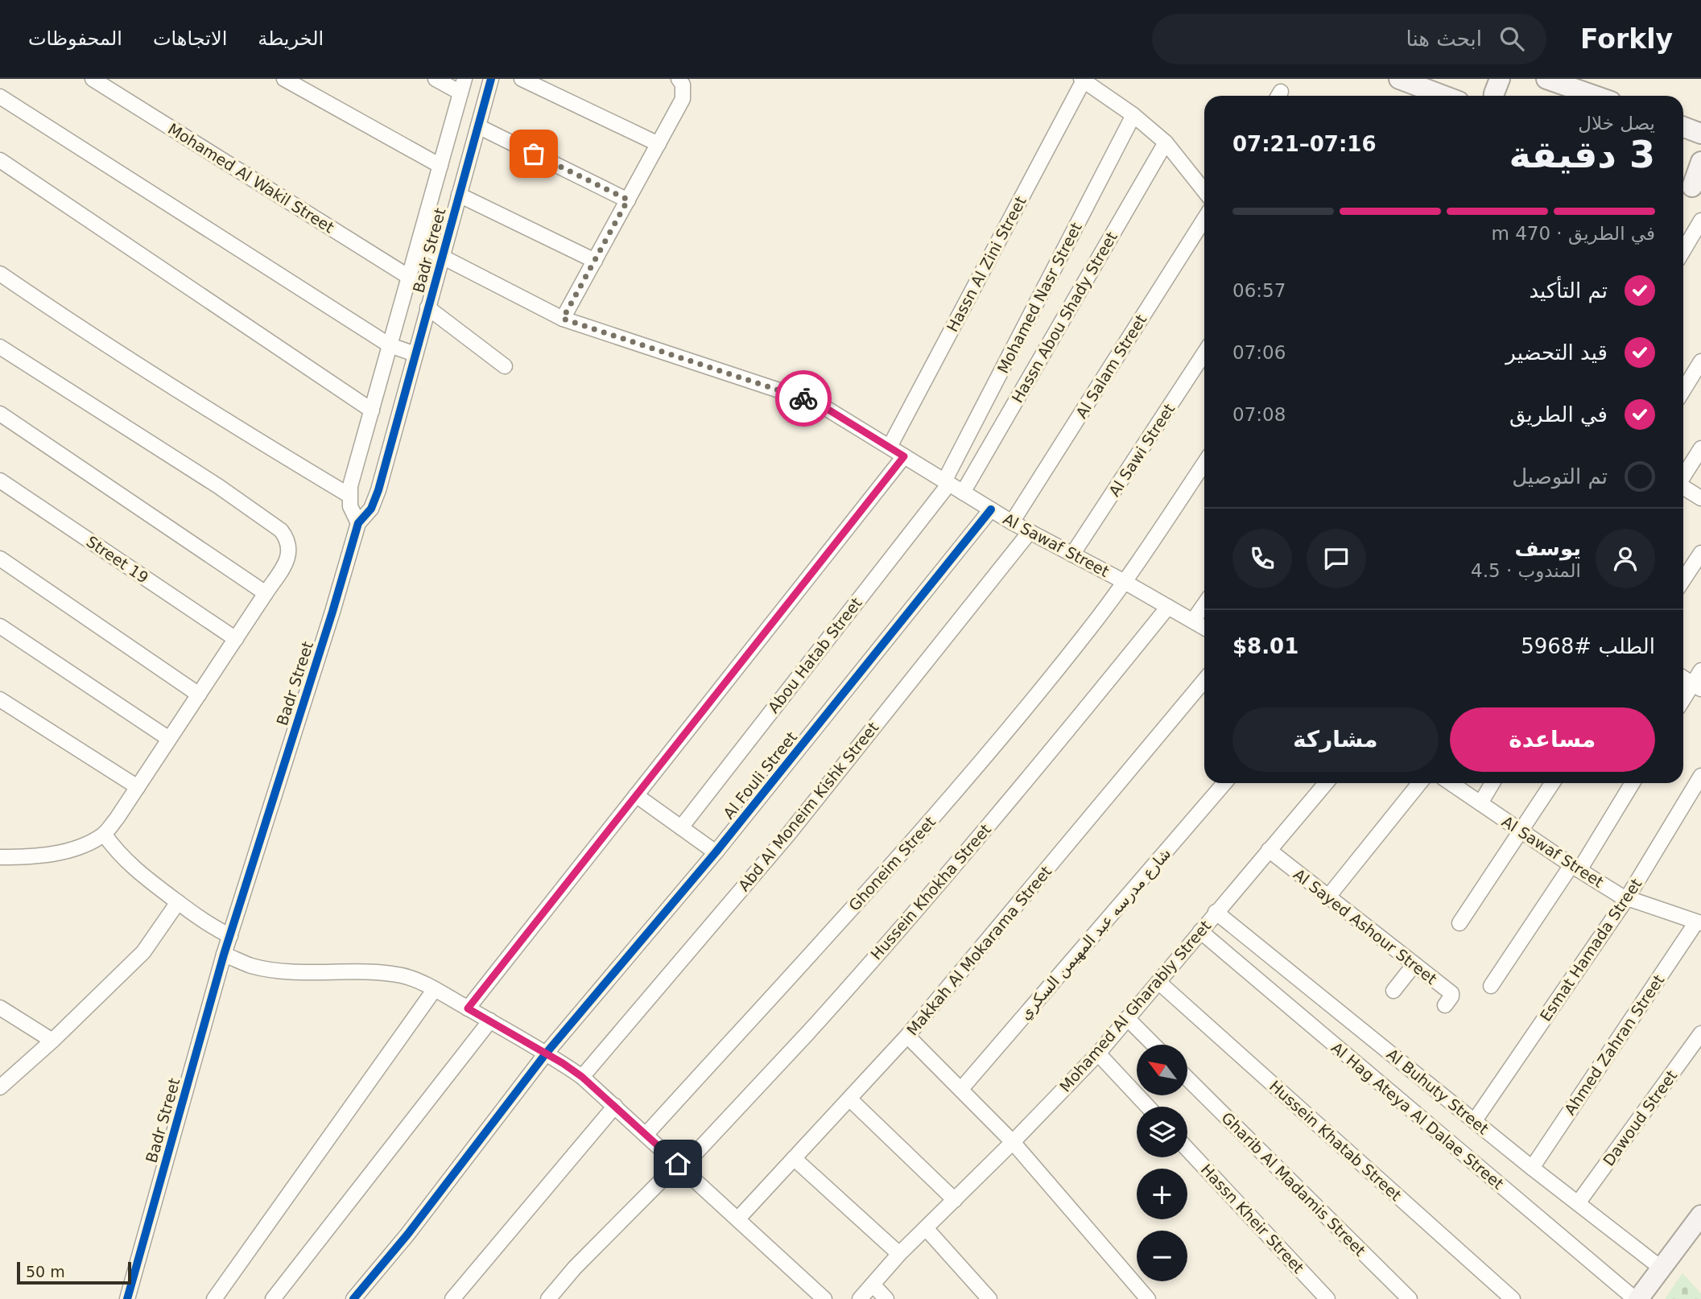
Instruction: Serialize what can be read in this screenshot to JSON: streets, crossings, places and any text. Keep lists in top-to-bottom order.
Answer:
{
  "streets": {
    "street": [
      "Mohamed Al Wakil Street",
      "Badr Street",
      "Hassn Al Zini Street",
      "Mohamed Nasr Street",
      "Hassn Abou Shady Street",
      "Al Salam Street",
      "Al Sawi Street",
      "Al Sawaf Street",
      "Street 19",
      "Abou Hatab Street",
      "Al Fouli Street",
      "Abd Al Moneim Kishk Street",
      "Ghoneim Street",
      "Hussein Khokha Street",
      "Al Sayed Ashour Street",
      "شارع مدرسه عبد المهيمن السكري",
      "Esmat Hamada Street",
      "Makkah Al Mokarama Street",
      "Mohamed Al Gharably Street",
      "Ahmed Zahran Street",
      "Al Buhuty Street",
      "Al Hag Ateya Al Dalae Street",
      "Dawoud Street",
      "Hussein Khatab Street",
      "Gharib Al Madamis Street",
      "Hassn Kheir Street"
    ]
  },
  "crossings": [
    ["Mohamed Al Wakil Street", "Badr Street"],
    ["Badr Street", "Al Sawaf Street"],
    ["Hassn Al Zini Street", "Al Sawaf Street"],
    ["Mohamed Nasr Street", "Al Sawaf Street"],
    ["Mohamed Nasr Street", "Abou Hatab Street"],
    ["Hassn Abou Shady Street", "Al Sawaf Street"],
    ["Al Salam Street", "Al Sawaf Street"],
    ["Al Sawi Street", "Al Sawaf Street"],
    ["Al Sawaf Street", "Abou Hatab Street"],
    ["Al Sawaf Street", "Al Fouli Street"],
    ["Al Sawaf Street", "Abd Al Moneim Kishk Street"],
    ["Al Sawaf Street", "Ghoneim Street"],
    ["Al Sawaf Street", "Hussein Khokha Street"],
    ["Al Sawaf Street", "Esmat Hamada Street"],
    ["Al Sawaf Street", "Ahmed Zahran Street"],
    ["Al Sayed Ashour Street", "Mohamed Al Gharably Street"],
    ["Esmat Hamada Street", "Al Buhuty Street"],
    ["Mohamed Al Gharably Street", "Al Buhuty Street"],
    ["Mohamed Al Gharably Street", "Al Hag Ateya Al Dalae Street"],
    ["Mohamed Al Gharably Street", "Hussein Khatab Street"],
    ["Ahmed Zahran Street", "Al Buhuty Street"],
    ["Al Buhuty Street", "Dawoud Street"]
  ],
  "scale_bar": "50 m",
  "north": "top left",
  "page": {
    "header": "Forkly",
    "search": "ابحث هنا",
    "nav": ["الخريطة", "الاتجاهات", "المحفوظات"],
    "heading": ["3 دقيقة", "يصل خلال", "07:16–07:21"],
    "panel": [
      "يوسف",
      "المندوب · 4.5",
      "الطلب #5968",
      "$8.01"
    ],
    "bar": "في الطريق · 470 m",
    "list": [
      ["تم التأكيد", "06:57"],
      ["قيد التحضير", "07:06"],
      ["في الطريق", "07:08"],
      "تم التوصيل"
    ],
    "buttons": ["مساعدة", "مشاركة"],
    "map_buttons": ["+", "−"],
    "scale": "50 m"
  }
}
